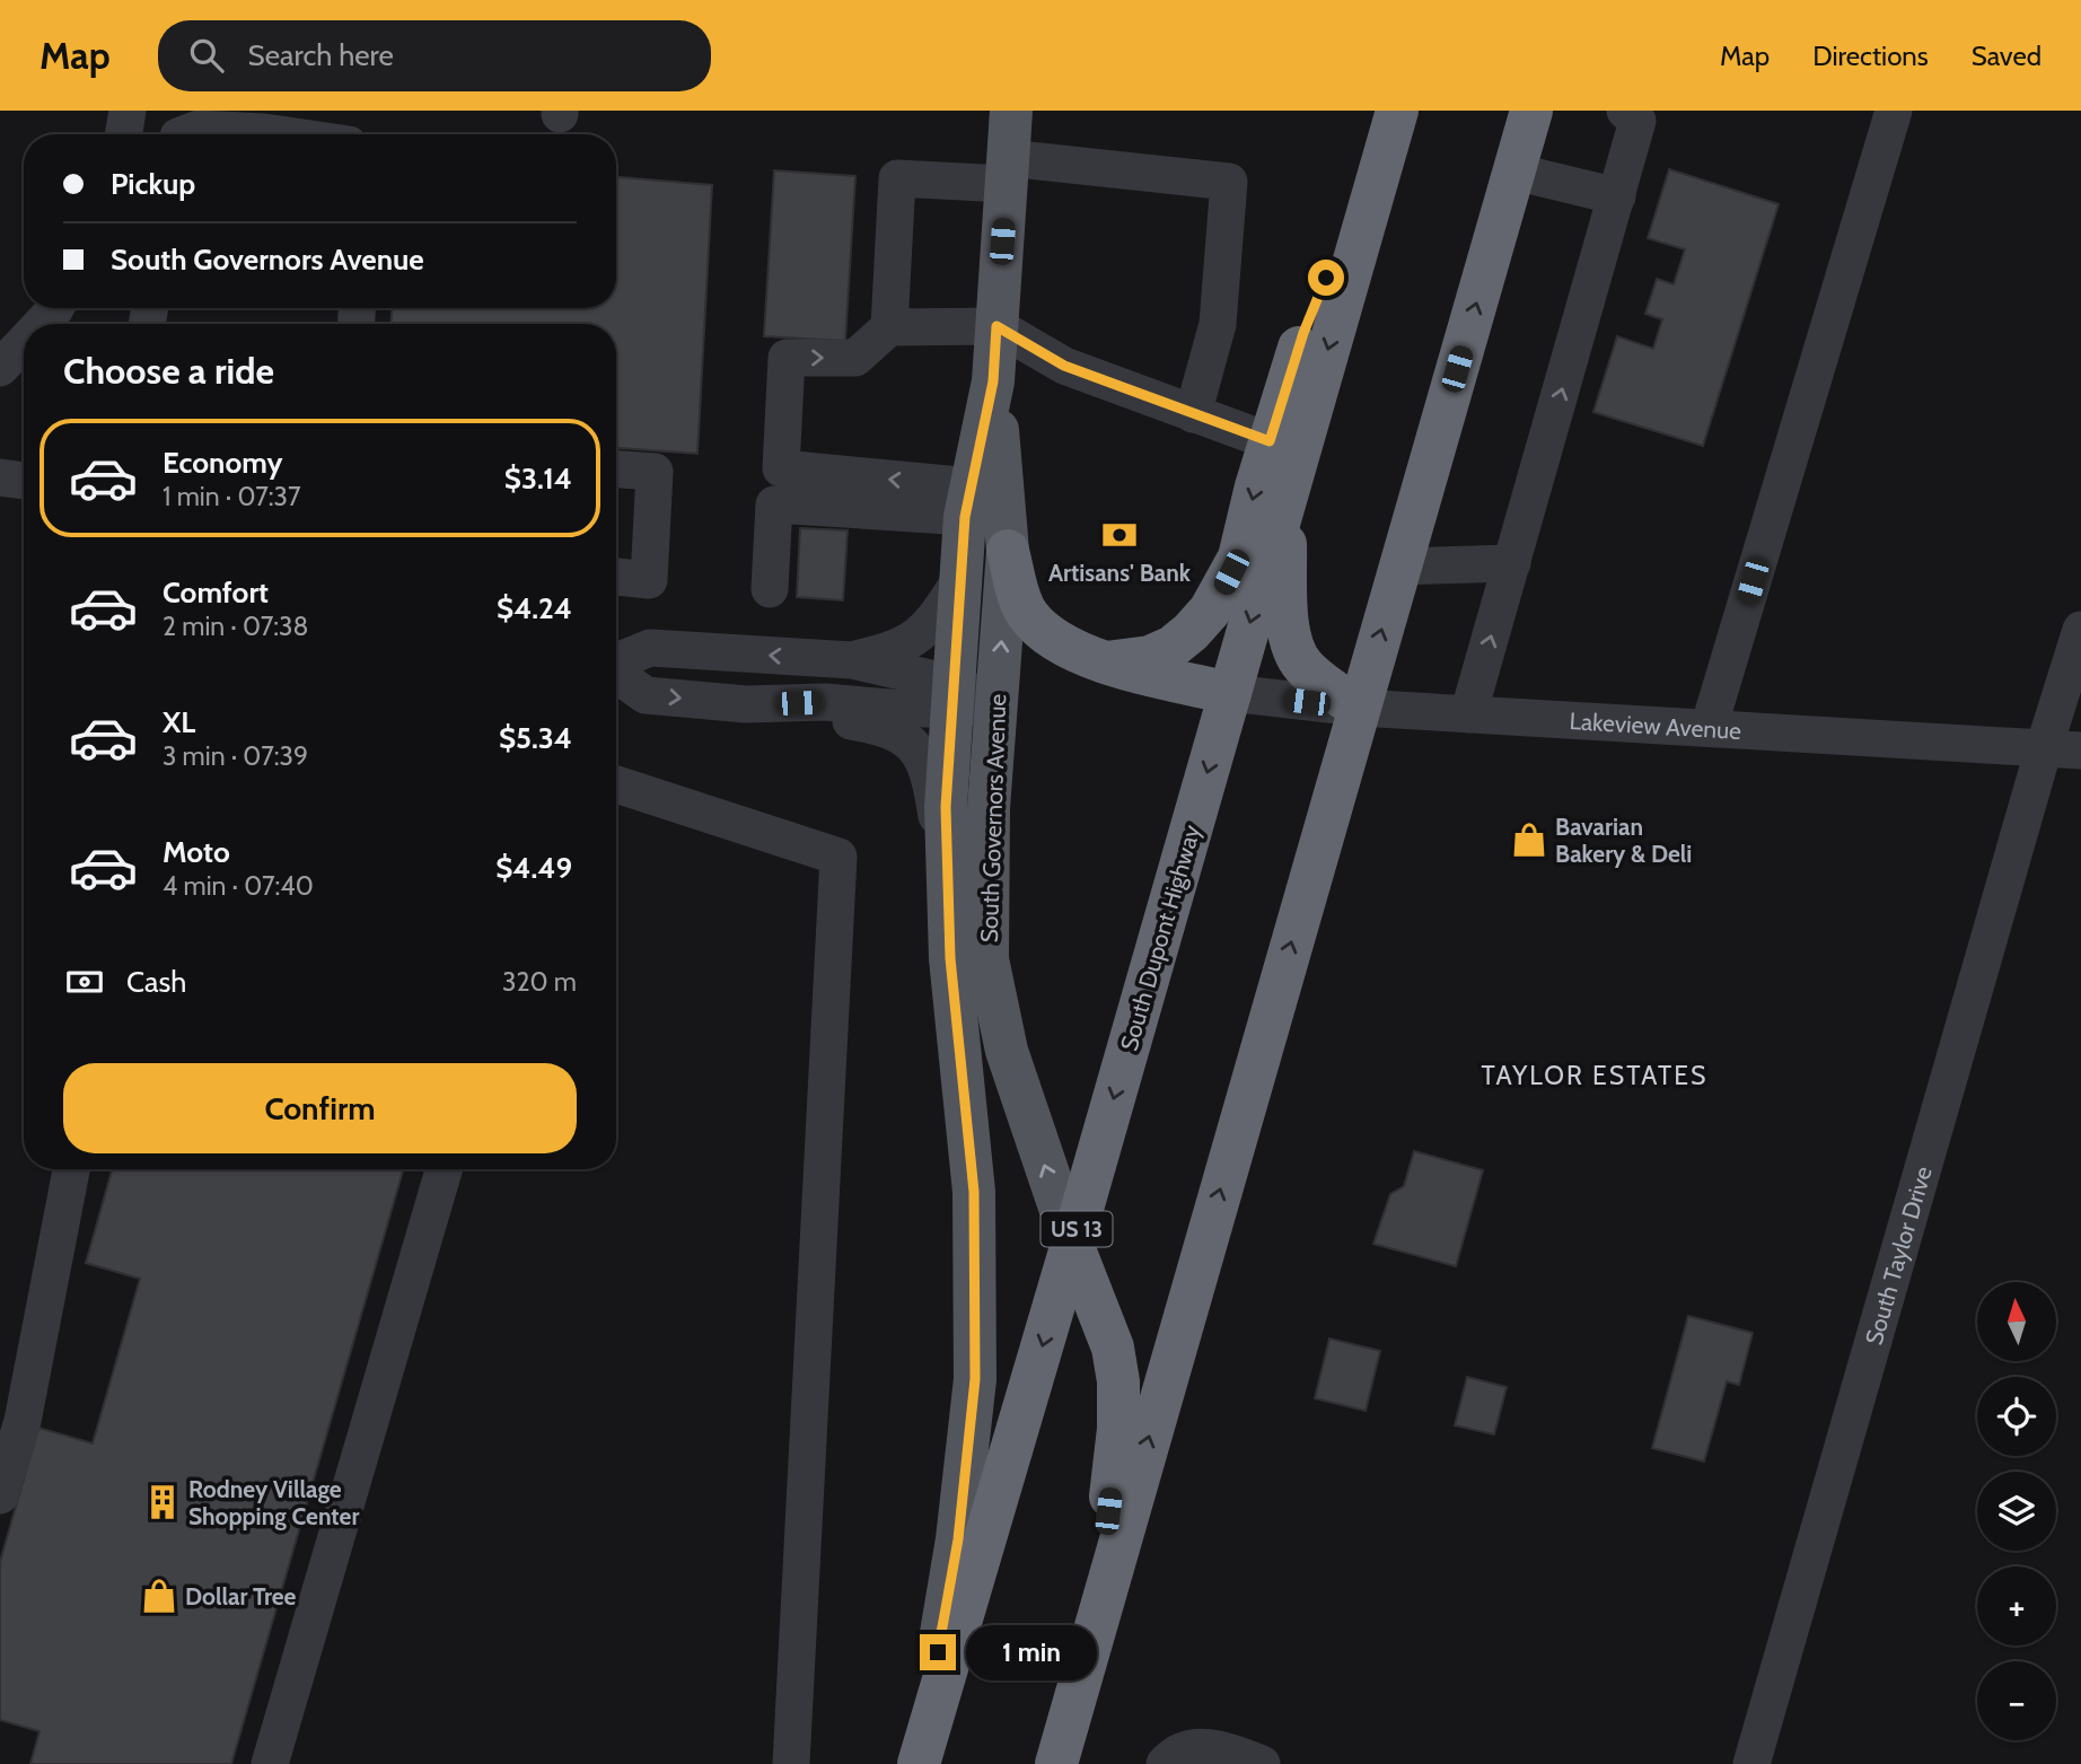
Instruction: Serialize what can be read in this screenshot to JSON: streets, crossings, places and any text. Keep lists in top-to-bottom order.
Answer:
{
  "streets": {
    "highway": ["South Dupont Highway", "US 13"],
    "main road": ["South Governors Avenue"],
    "street": ["Lakeview Avenue", "South Taylor Drive"]
  },
  "crossings": [
    ["Lakeview Avenue", "South Dupont Highway"],
    ["Lakeview Avenue", "South Taylor Drive"],
    ["South Governors Avenue", "South Dupont Highway"]
  ],
  "districts": ["TAYLOR ESTATES"],
  "places": {
    "bank": ["Artisans' Bank"],
    "shop": ["Bavarian Bakery & Deli", "Dollar Tree"],
    "building": ["Rodney Village Shopping Center"]
  },
  "north": "top",
  "page": {
    "header": "Map",
    "search": "Search here",
    "nav": ["Map", "Directions", "Saved"],
    "banner": ["Pickup", "South Governors Avenue"],
    "heading": "Choose a ride",
    "list": [
      {
        "name": "Economy",
        "note": "1 min · 07:37",
        "value": "$3.14"
      },
      {
        "name": "Comfort",
        "note": "2 min · 07:38",
        "value": "$4.24"
      },
      {
        "name": "XL",
        "note": "3 min · 07:39",
        "value": "$5.34"
      },
      {
        "name": "Moto",
        "note": "4 min · 07:40",
        "value": "$4.49"
      }
    ],
    "pay": ["Cash", "320 m"],
    "buttons": "Confirm",
    "map_buttons": ["+", "−"],
    "bubble": "1 min"
  }
}
